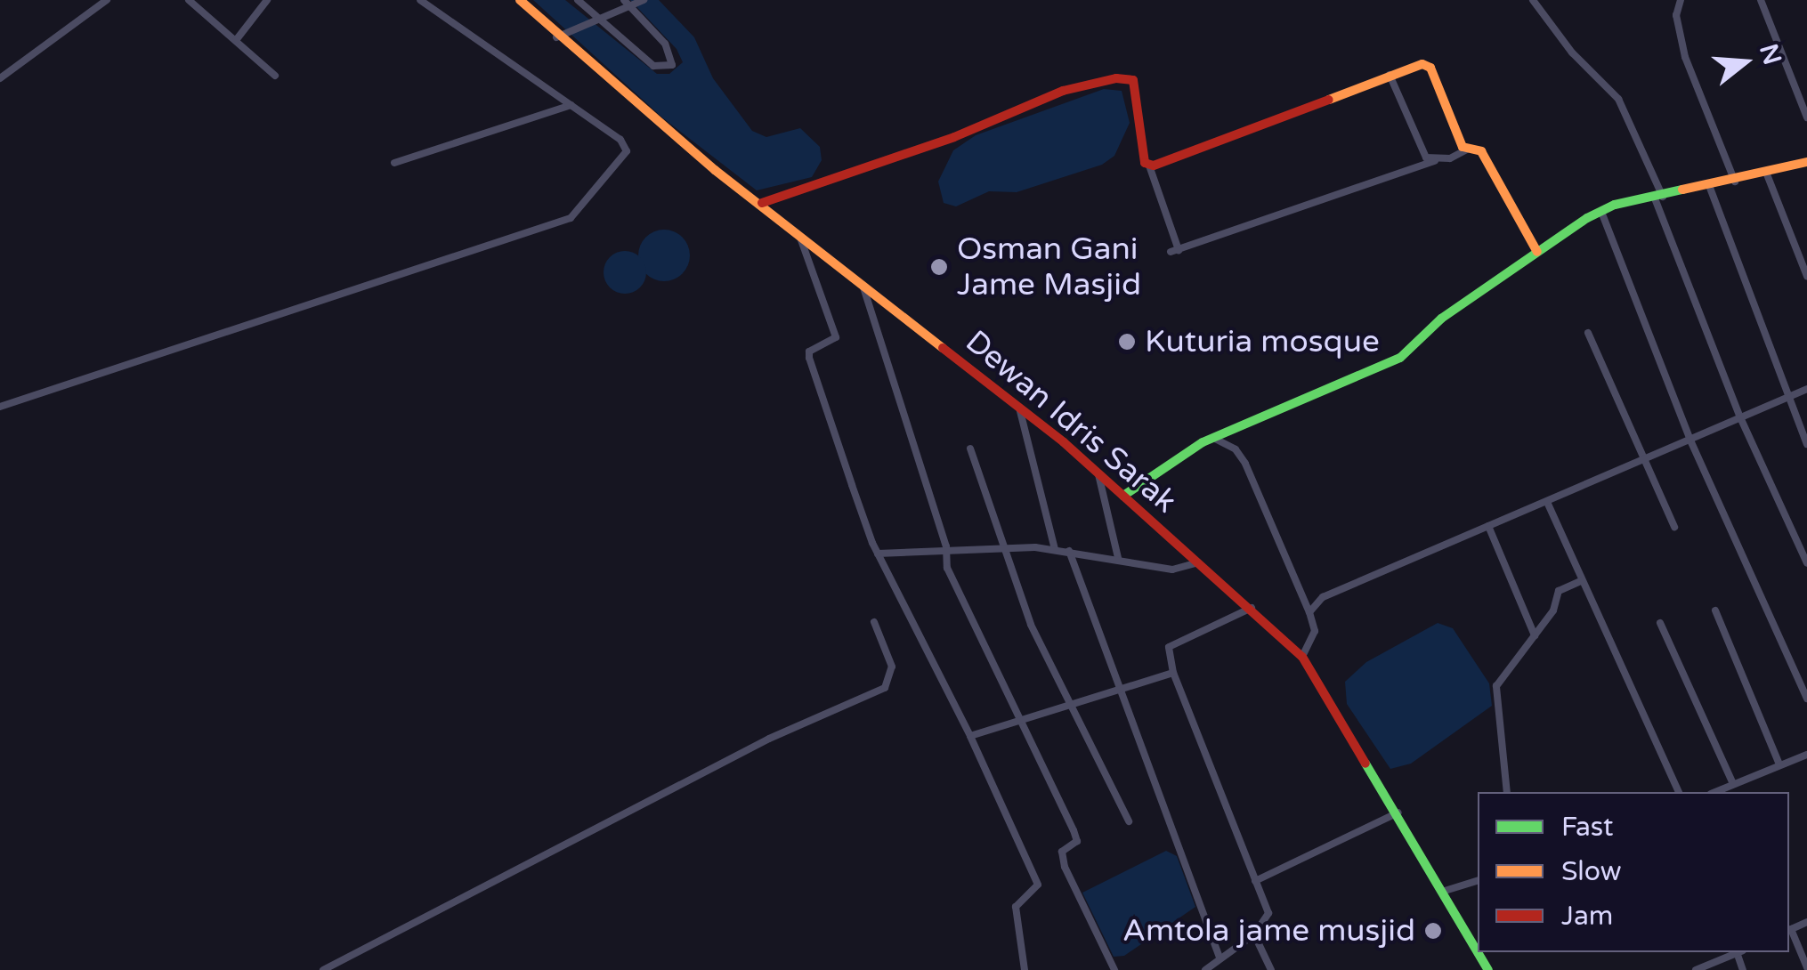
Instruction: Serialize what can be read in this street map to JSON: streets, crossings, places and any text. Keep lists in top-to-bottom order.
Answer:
{
  "streets": {
    "street": ["Dewan Idris Sarak"]
  },
  "places": ["Osman Gani Jame Masjid", "Kuturia mosque", "Amtola jame musjid"],
  "legend": ["Fast", "Slow", "Jam"],
  "north": "right"
}
